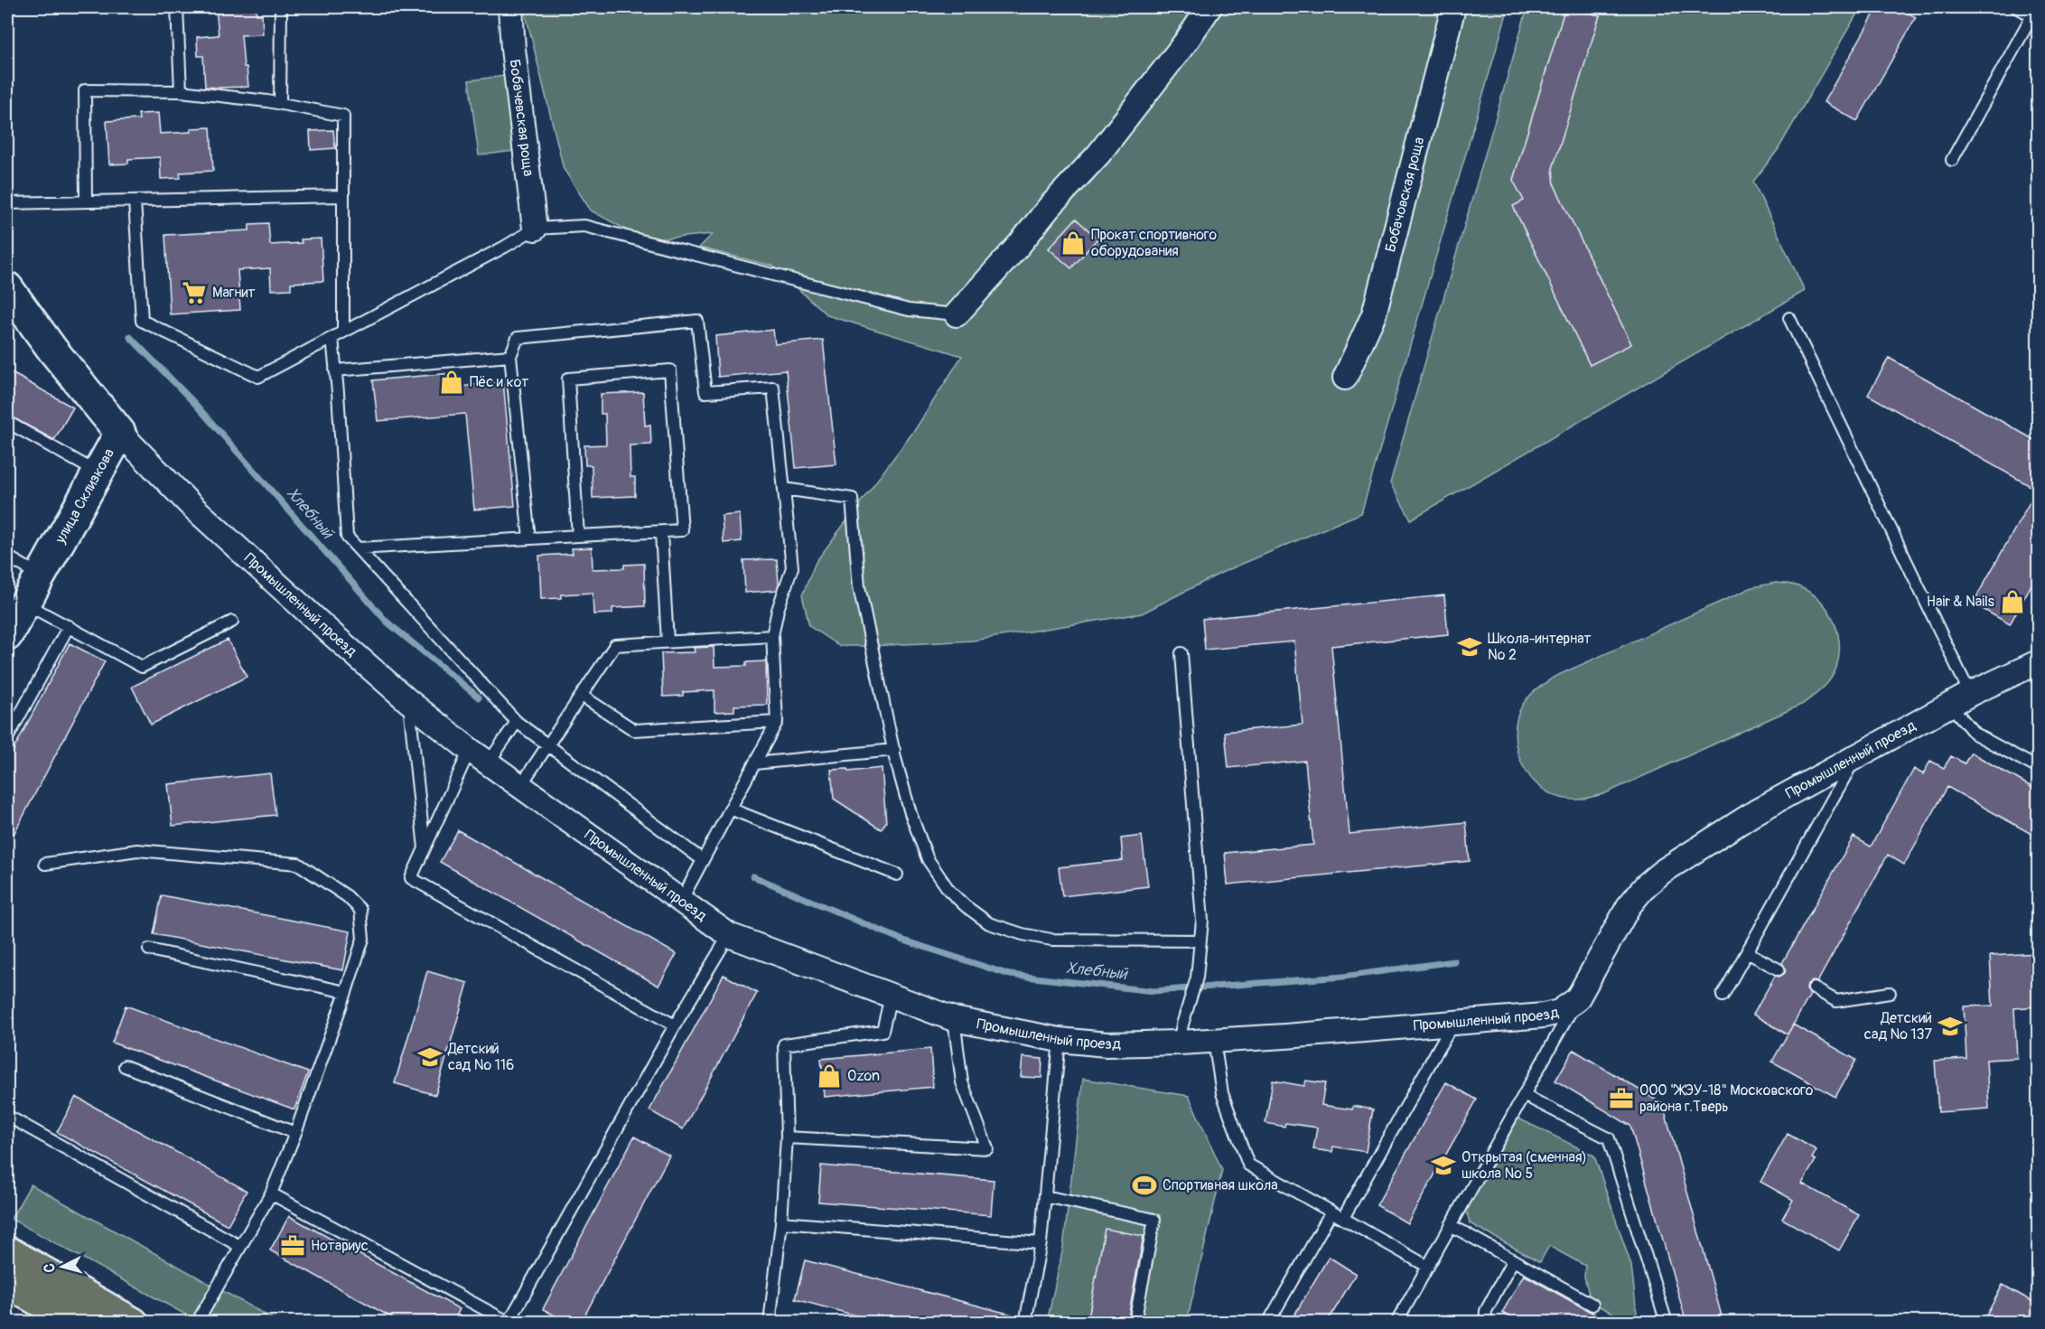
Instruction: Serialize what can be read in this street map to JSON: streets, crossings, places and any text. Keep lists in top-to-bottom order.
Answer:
{
  "streets": {
    "street": [
      "Бобачевская роща",
      "Бобачовская роща",
      "улица Склизкова",
      "Промышленный проезд"
    ]
  },
  "crossings": [
    ["улица Склизкова", "Промышленный проезд"]
  ],
  "water": ["Хлебный"],
  "places": {
    "shop": [
      "Прокат спортивного оборудования",
      "Пёс и кот",
      "Hair & Nails",
      "Ozon"
    ],
    "supermarket": ["Магнит"],
    "school or university": [
      "Школа-интернат № 2",
      "Детский сад № 137",
      "Детский сад № 116",
      "Открытая (сменная) школа № 5"
    ],
    "office": ["ООО \"ЖЭУ-18\" Московского района г.Тверь", "Нотариус"],
    "sports": ["Спортивная школа"]
  },
  "north": "left"
}
